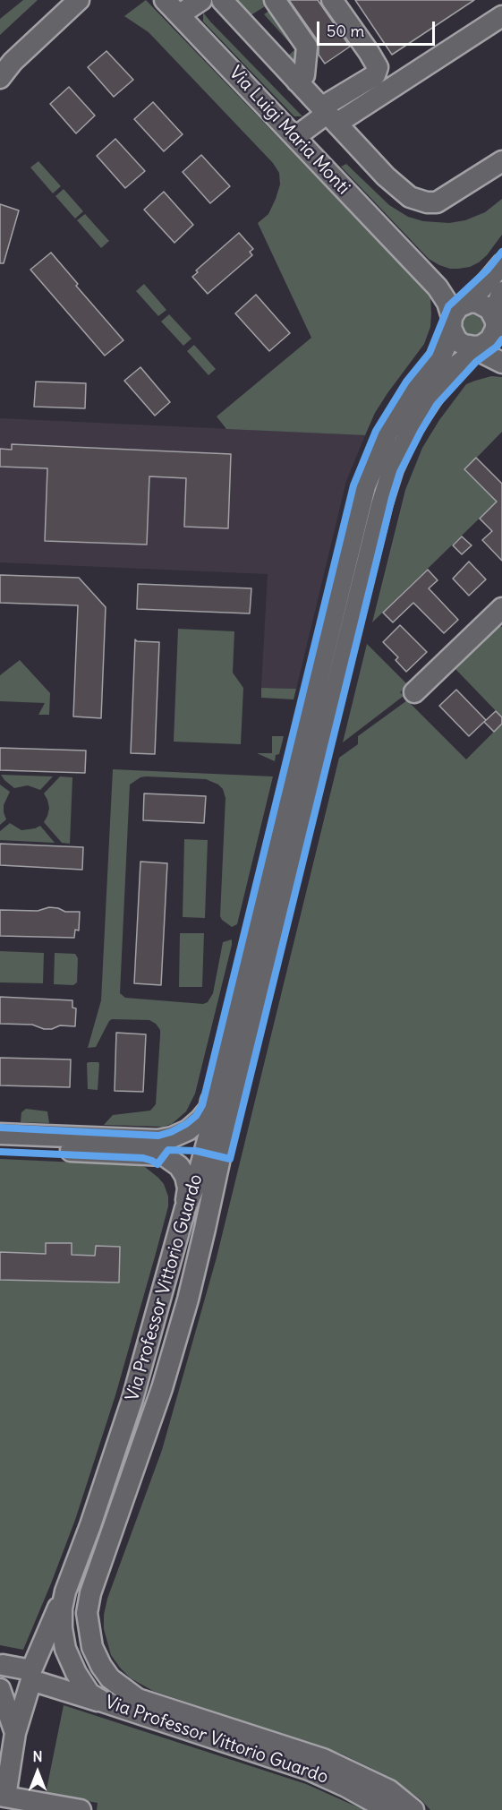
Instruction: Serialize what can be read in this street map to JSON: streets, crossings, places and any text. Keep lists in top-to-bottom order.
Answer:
{
  "streets": {
    "street": ["Via Luigi Maria Monti", "Via Professor Vittorio Guardo"]
  },
  "crossings": [
    ["Via Luigi Maria Monti", "Via Professor Vittorio Guardo"]
  ],
  "scale_bar": "50 m",
  "north": "top"
}
